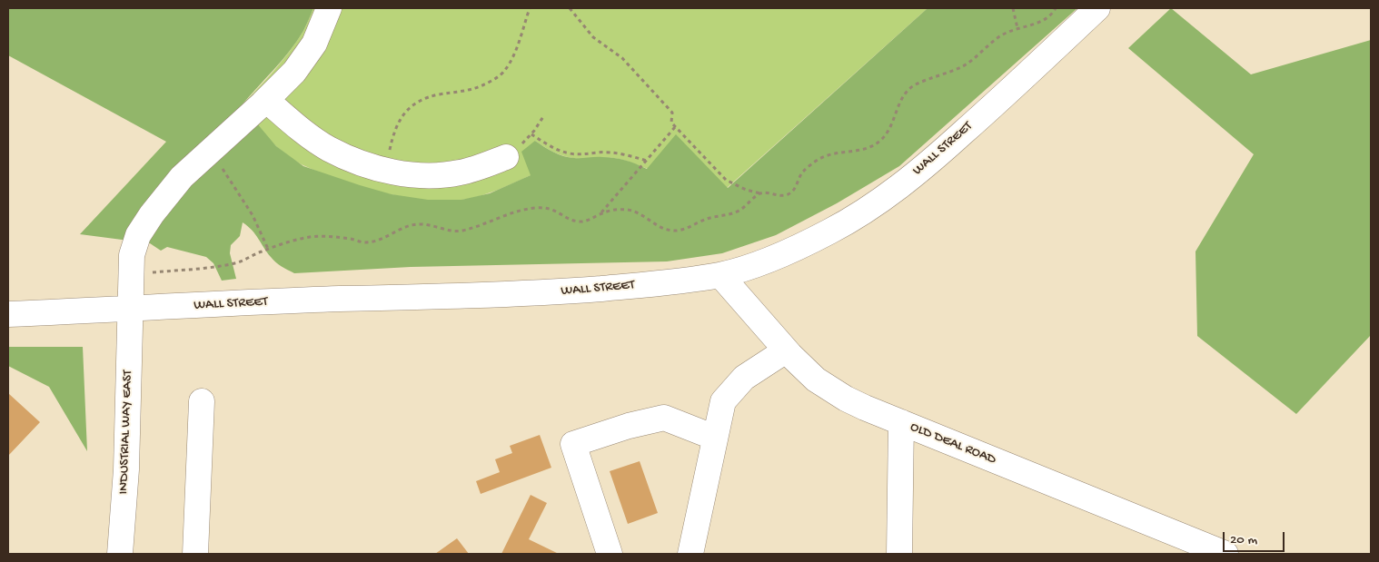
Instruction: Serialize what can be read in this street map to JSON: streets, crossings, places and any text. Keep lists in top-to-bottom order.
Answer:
{
  "streets": {
    "street": ["WALL STREET", "INDUSTRIAL WAY EAST", "OLD DEAL ROAD"]
  },
  "crossings": [
    ["WALL STREET", "INDUSTRIAL WAY EAST"],
    ["WALL STREET", "OLD DEAL ROAD"]
  ],
  "scale_bar": "20 m"
}
